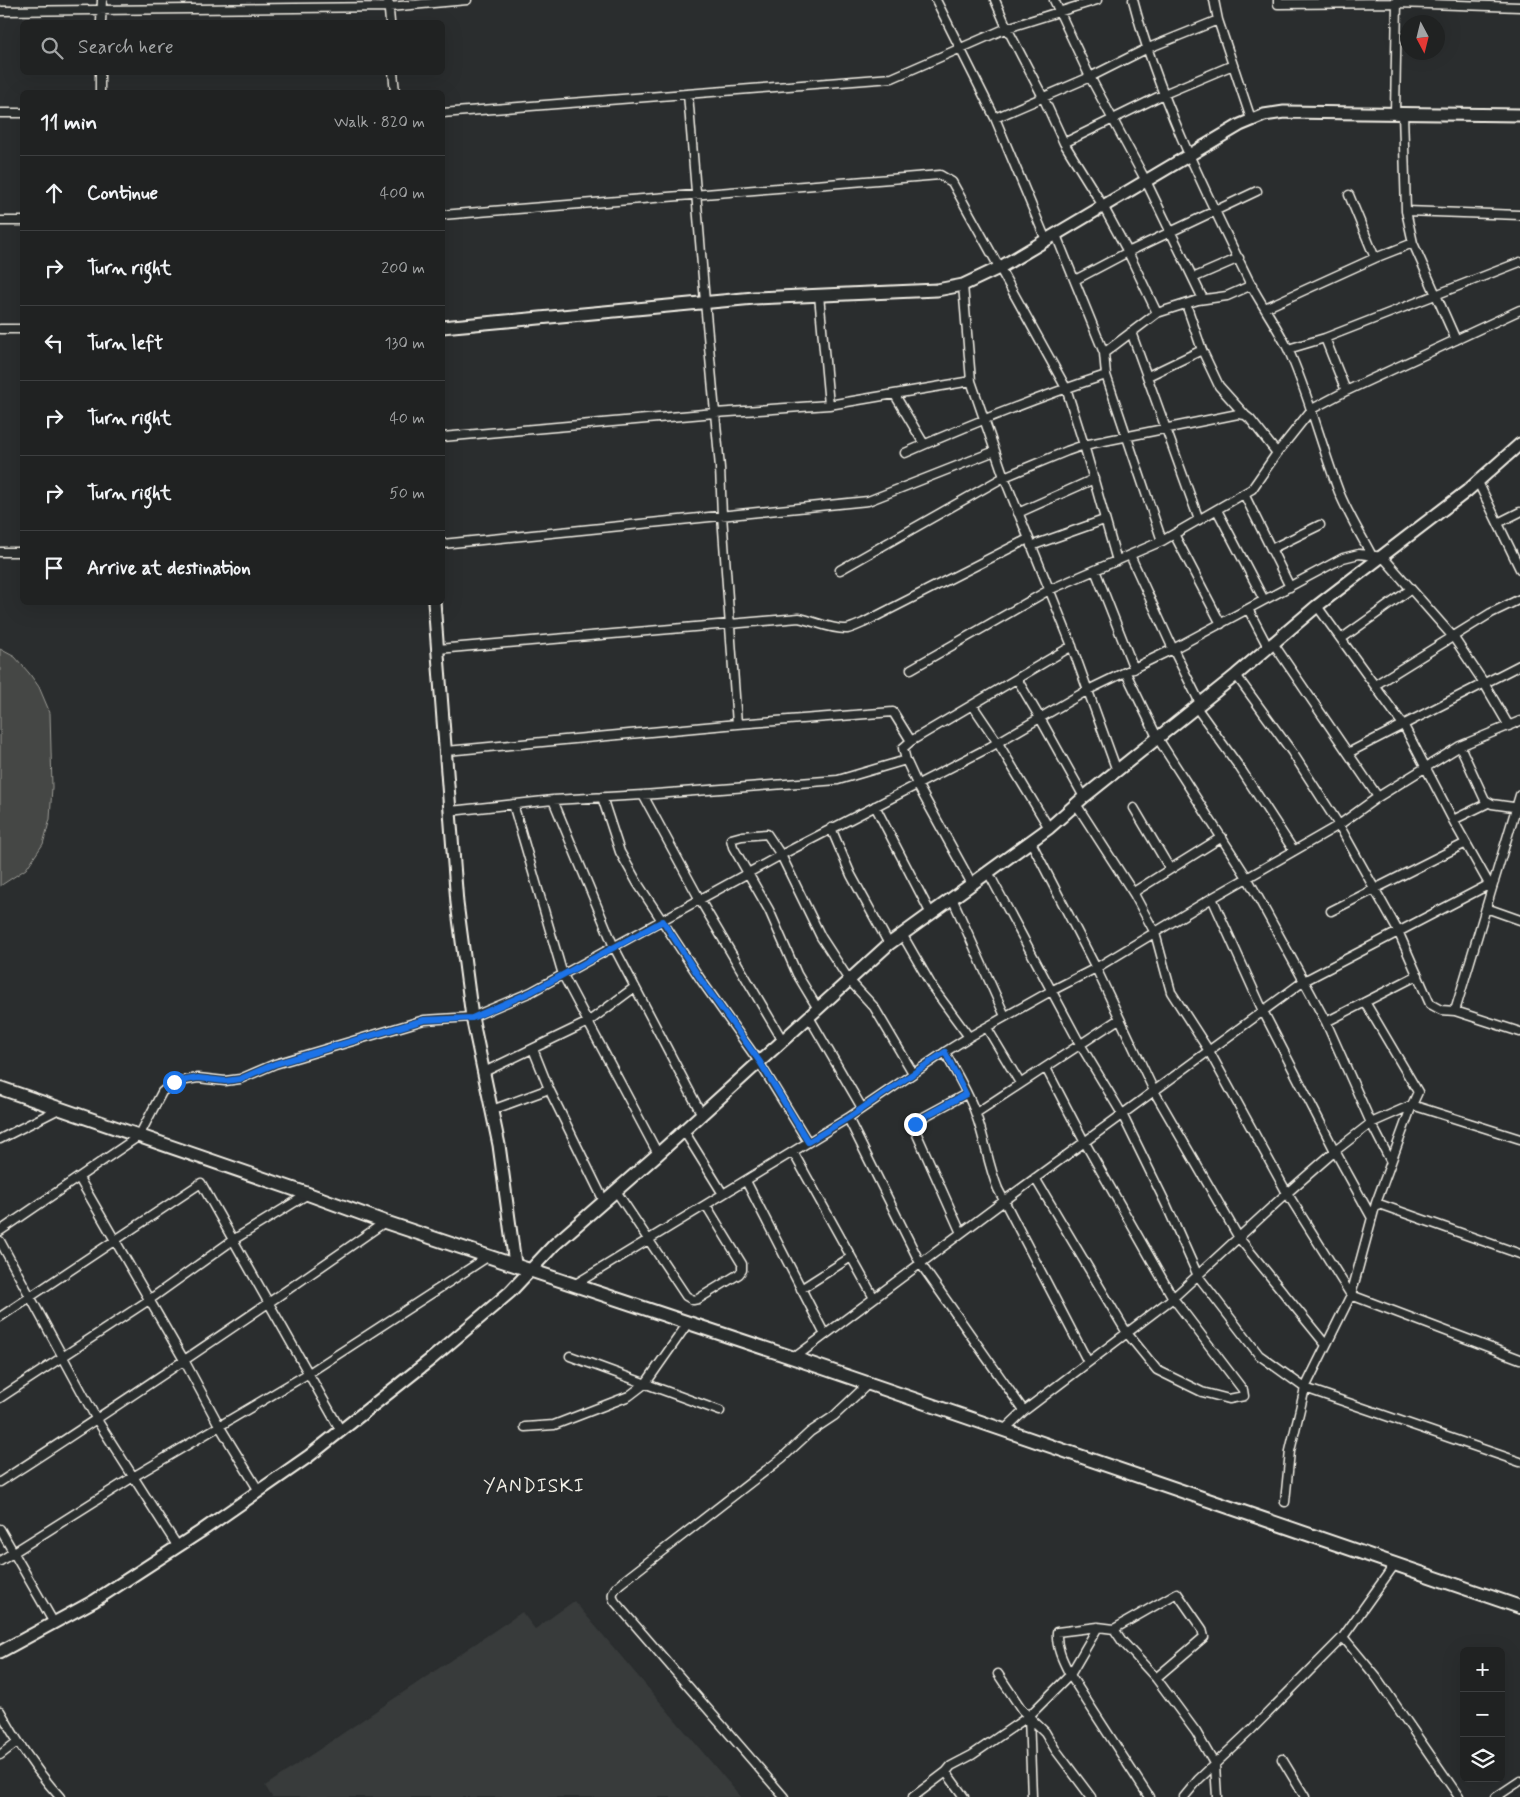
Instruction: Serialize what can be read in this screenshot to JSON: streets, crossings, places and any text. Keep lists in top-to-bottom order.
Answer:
{
  "districts": ["YANDISKI"],
  "north": "bottom",
  "page": {
    "search": "Search here",
    "heading": ["11 min", "Walk · 820 m"],
    "list": [
      ["Continue", "400 m"],
      ["Turn right", "200 m"],
      ["Turn left", "130 m"],
      ["Turn right", "40 m"],
      ["Turn right", "50 m"],
      "Arrive at destination"
    ],
    "map_buttons": ["+", "−"]
  }
}
